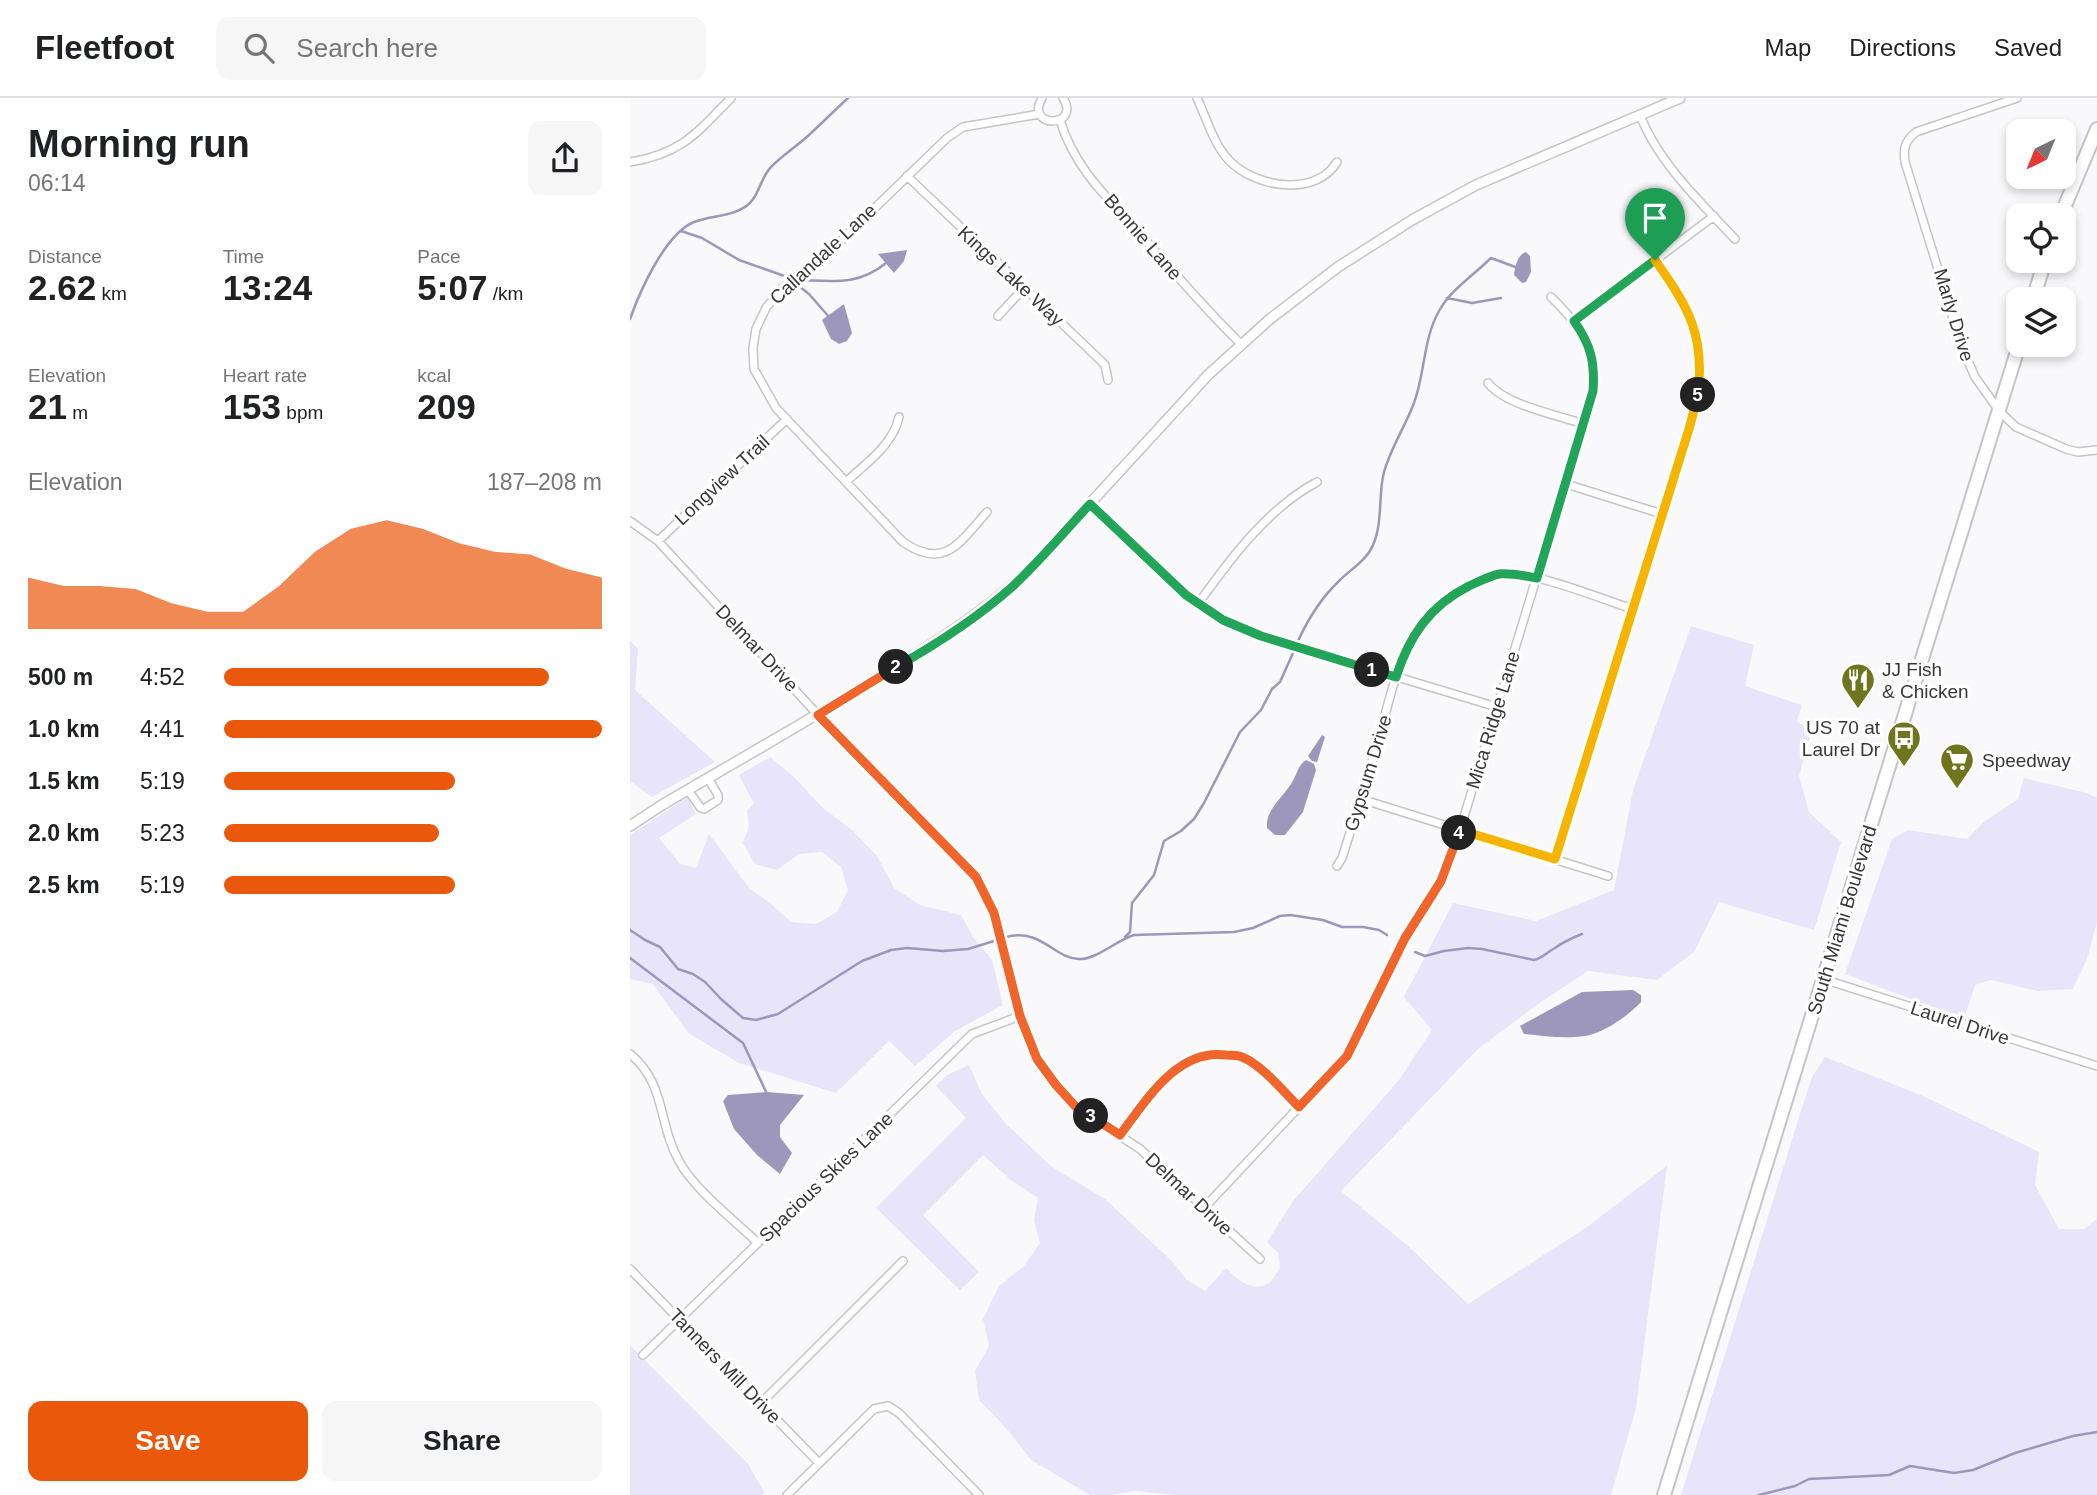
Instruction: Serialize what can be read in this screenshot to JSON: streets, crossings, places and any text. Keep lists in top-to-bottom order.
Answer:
{
  "streets": {
    "highway": ["South Miami Boulevard"],
    "street": [
      "Bonnie Lane",
      "Callandale Lane",
      "Kings Lake Way",
      "Marly Drive",
      "Longview Trail",
      "Delmar Drive",
      "Mica Ridge Lane",
      "Gypsum Drive",
      "Laurel Drive",
      "Spacious Skies Lane",
      "Tanners Mill Drive"
    ]
  },
  "crossings": [
    ["Callandale Lane", "Kings Lake Way"],
    ["Callandale Lane", "Longview Trail"],
    ["Marly Drive", "South Miami Boulevard"],
    ["Longview Trail", "Delmar Drive"],
    ["Delmar Drive", "Mica Ridge Lane"],
    ["Delmar Drive", "Spacious Skies Lane"],
    ["Mica Ridge Lane", "Gypsum Drive"],
    ["South Miami Boulevard", "Laurel Drive"],
    ["Spacious Skies Lane", "Tanners Mill Drive"]
  ],
  "places": {
    "restaurant": ["JJ Fish & Chicken"],
    "bus stop": ["US 70 at Laurel Dr"],
    "supermarket": ["Speedway"]
  },
  "north": "bottom left",
  "page": {
    "header": "Fleetfoot",
    "search": "Search here",
    "nav": ["Map", "Directions", "Saved"],
    "heading": ["Morning run", "06:14"],
    "stats": [
      ["Distance", "2.62 km"],
      ["Time", "13:24"],
      ["Pace", "5:07 /km"],
      ["Elevation", "21 m"],
      ["Heart rate", "153 bpm"],
      ["kcal", "209"]
    ],
    "pins": [
      "5",
      "2",
      "1",
      "4",
      "3"
    ],
    "chart": ["Elevation", "187–208 m"],
    "list": [
      {
        "name": "500 m",
        "note": "4:52"
      },
      {
        "name": "1.0 km",
        "note": "4:41"
      },
      {
        "name": "1.5 km",
        "note": "5:19"
      },
      {
        "name": "2.0 km",
        "note": "5:23"
      },
      {
        "name": "2.5 km",
        "note": "5:19"
      }
    ],
    "buttons": ["Save", "Share"]
  }
}
